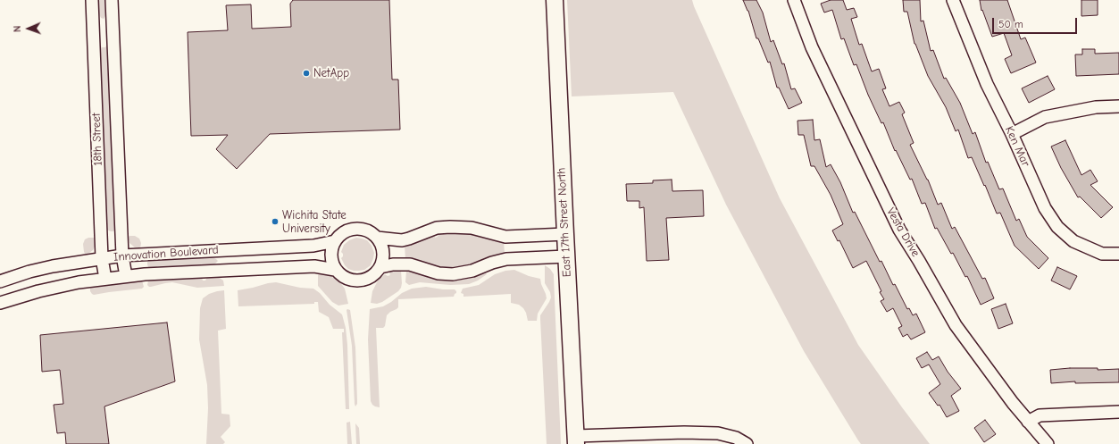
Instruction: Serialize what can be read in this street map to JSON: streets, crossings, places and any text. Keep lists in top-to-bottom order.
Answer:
{
  "streets": {
    "street": [
      "18th Street",
      "Ken Mar",
      "East 17th Street North",
      "Vesta Drive",
      "Innovation Boulevard"
    ]
  },
  "crossings": [
    ["18th Street", "Innovation Boulevard"],
    ["East 17th Street North", "Innovation Boulevard"]
  ],
  "places": ["NetApp", "Wichita State University"],
  "scale_bar": "50 m",
  "north": "left"
}
